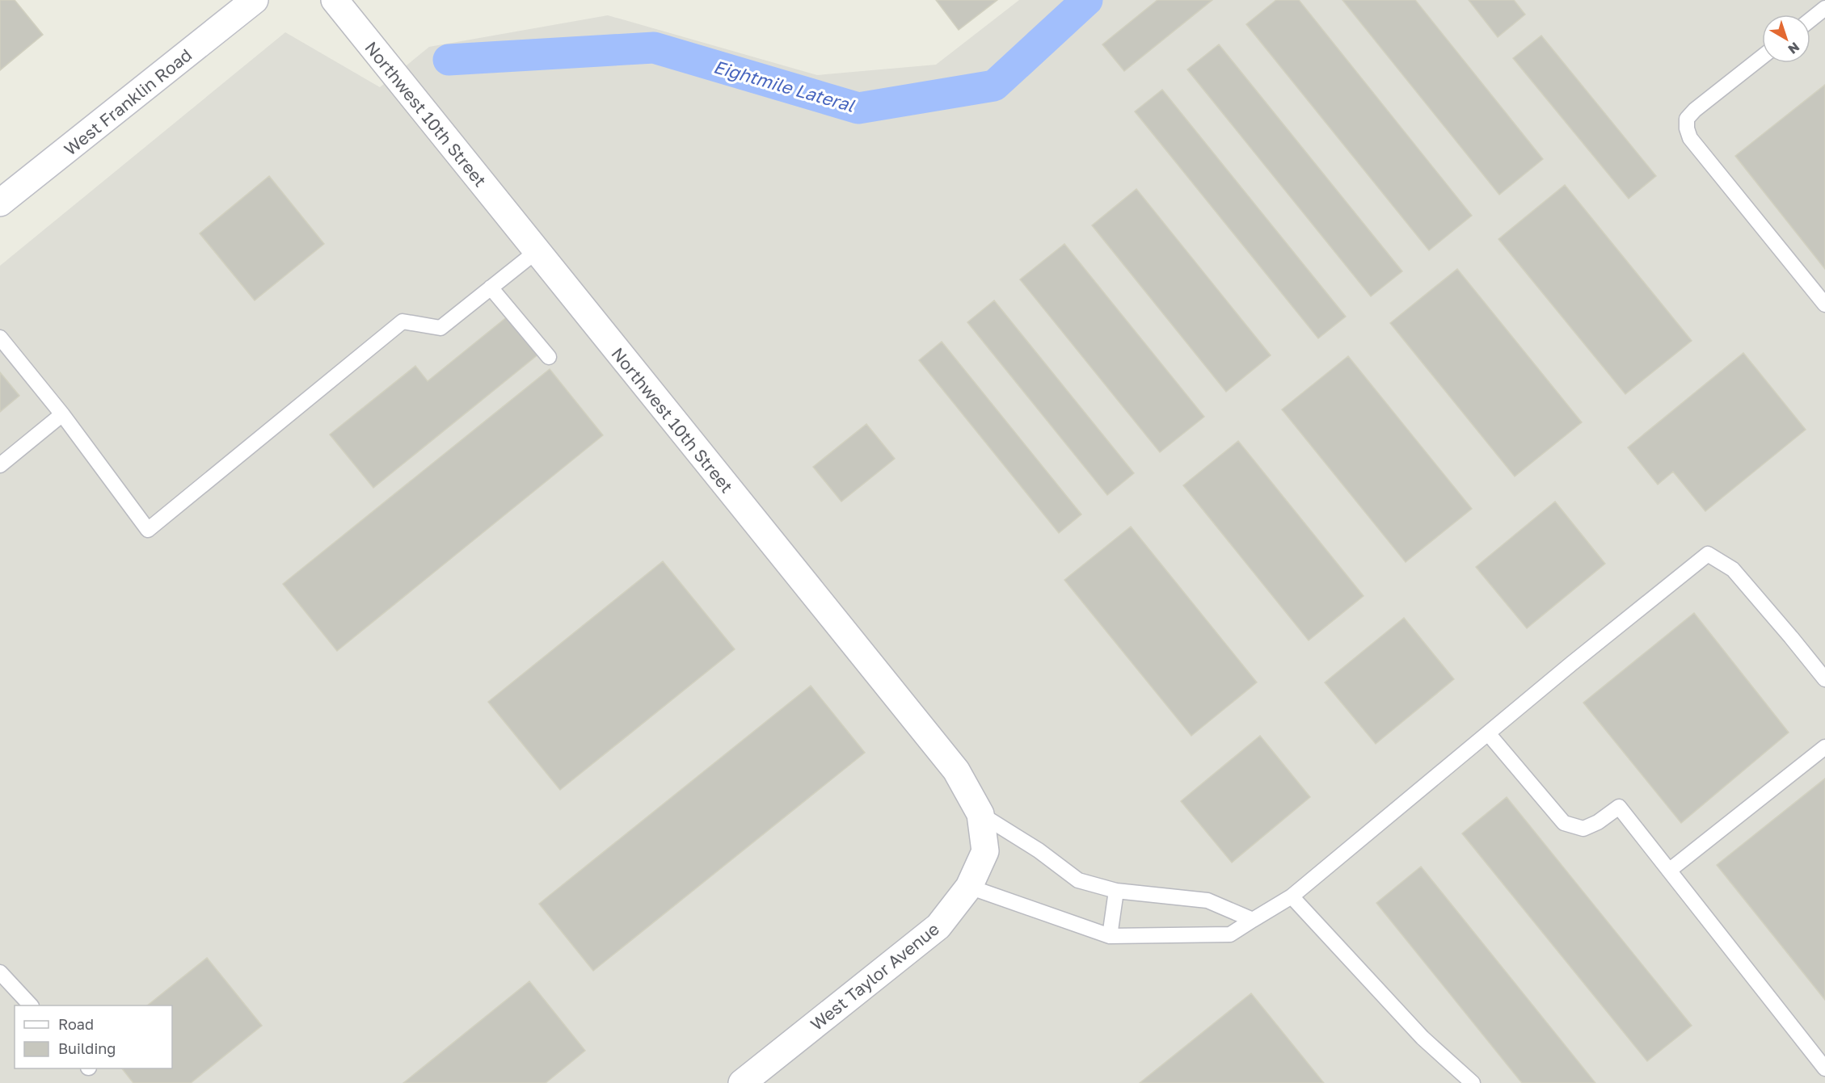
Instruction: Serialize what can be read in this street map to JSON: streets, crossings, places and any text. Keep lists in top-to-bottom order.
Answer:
{
  "streets": {
    "street": ["West Franklin Road", "Northwest 10th Street", "West Taylor Avenue"]
  },
  "crossings": [
    ["Northwest 10th Street", "West Taylor Avenue"]
  ],
  "water": ["Eightmile Lateral"],
  "legend": ["Road", "Building"],
  "north": "bottom right"
}
